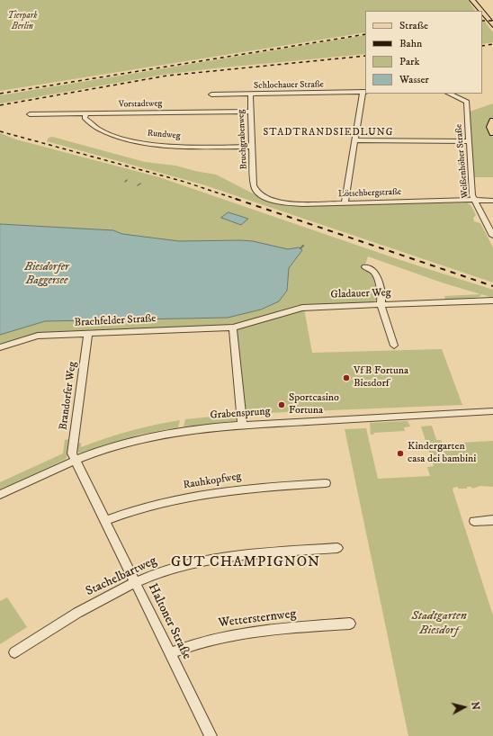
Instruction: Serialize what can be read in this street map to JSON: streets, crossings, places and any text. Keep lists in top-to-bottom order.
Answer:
{
  "streets": {
    "street": [
      "Schlochauer Straße",
      "Vorstadtweg",
      "Rundweg",
      "Bruchgrabenweg",
      "Weißenhöher Straße",
      "Lötschbergstraße",
      "Gladauer Weg",
      "Brachfelder Straße",
      "Brandorfer Weg",
      "Grabensprung",
      "Rauhkopfweg",
      "Stachelbartweg",
      "Wettersternweg",
      "Haltoner Straße"
    ]
  },
  "crossings": [
    ["Schlochauer Straße", "Bruchgrabenweg"],
    ["Vorstadtweg", "Rundweg"],
    ["Vorstadtweg", "Bruchgrabenweg"],
    ["Rundweg", "Bruchgrabenweg"],
    ["Bruchgrabenweg", "Lötschbergstraße"],
    ["Weißenhöher Straße", "Lötschbergstraße"],
    ["Gladauer Weg", "Brachfelder Straße"],
    ["Brachfelder Straße", "Brandorfer Weg"],
    ["Brandorfer Weg", "Grabensprung"],
    ["Brandorfer Weg", "Haltoner Straße"],
    ["Grabensprung", "Haltoner Straße"],
    ["Rauhkopfweg", "Haltoner Straße"],
    ["Stachelbartweg", "Haltoner Straße"],
    ["Wettersternweg", "Haltoner Straße"]
  ],
  "districts": ["STADTRANDSIEDLUNG", "GUT CHAMPIGNON"],
  "water": ["Biesdorfer Baggersee"],
  "parks": ["Tierpark Berlin", "Stadtgarten Biesdorf"],
  "places": ["VfB Fortuna Biesdorf", "Sportcasino Fortuna", "Kindergarten casa dei bambini"],
  "legend": [
    "Straße",
    "Bahn",
    "Park",
    "Wasser"
  ],
  "north": "right"
}
